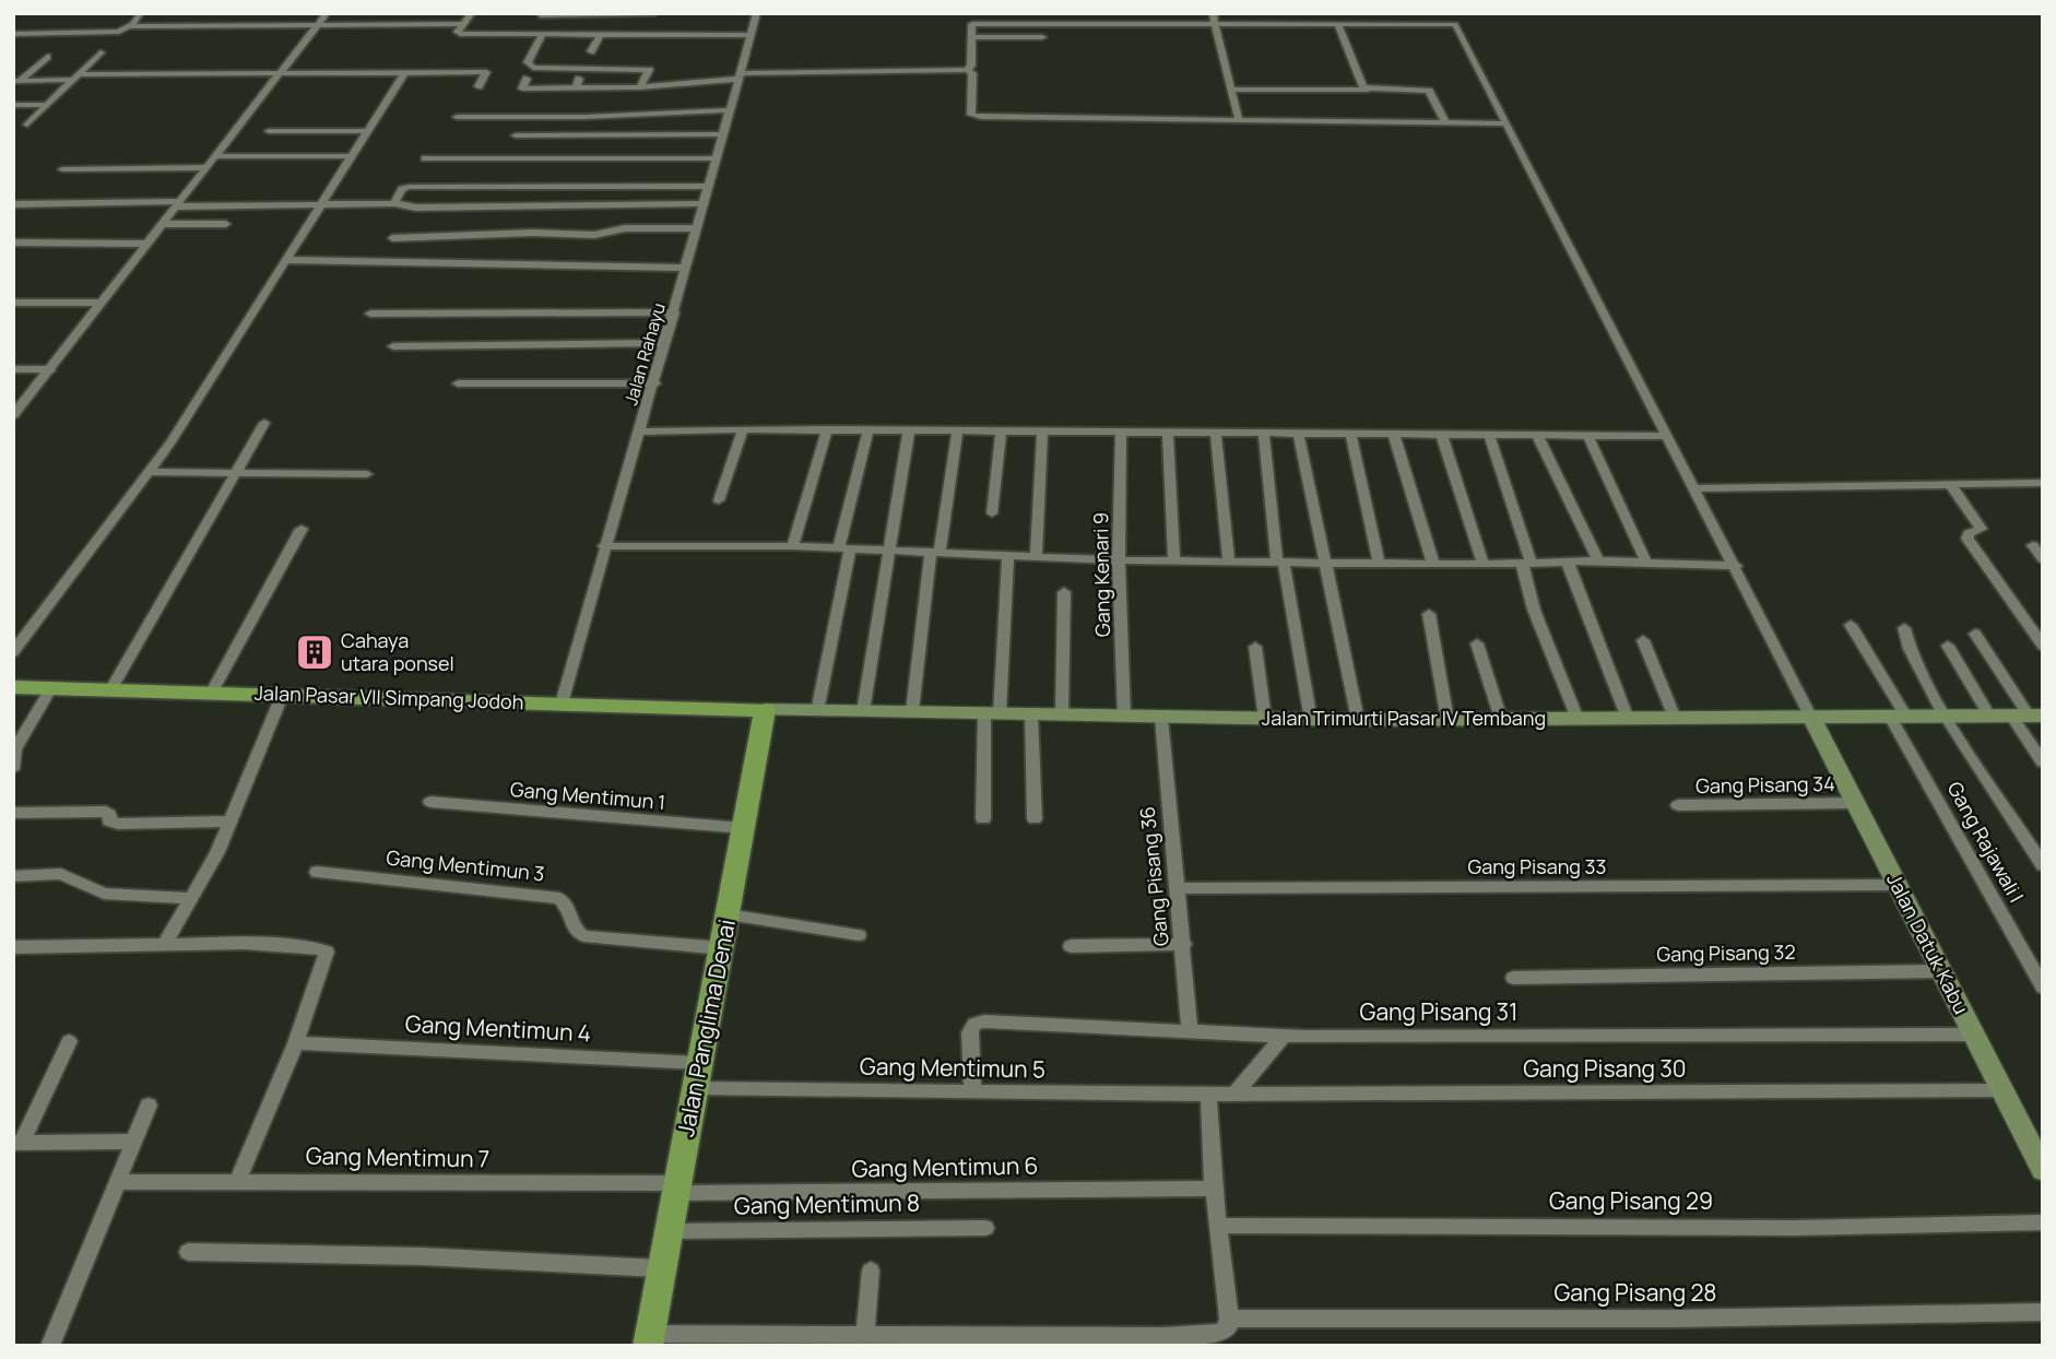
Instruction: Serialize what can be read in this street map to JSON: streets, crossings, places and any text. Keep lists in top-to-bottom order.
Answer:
{
  "streets": {
    "main road": ["Jalan Pasar VII Simpang Jodoh", "Jalan Panglima Denai"],
    "street": [
      "Jalan Rahayu",
      "Gang Kenari 9",
      "Jalan Trimurti Pasar IV Tembang",
      "Gang Pisang 34",
      "Gang Mentimun 1",
      "Gang Rajawali I",
      "Gang Mentimun 3",
      "Gang Pisang 33",
      "Gang Pisang 36",
      "Jalan Datuk Kabu",
      "Gang Pisang 32",
      "Gang Pisang 31",
      "Gang Mentimun 4",
      "Gang Mentimun 5",
      "Gang Pisang 30",
      "Gang Mentimun 7",
      "Gang Mentimun 6",
      "Gang Pisang 29",
      "Gang Mentimun 8",
      "Gang Pisang 28"
    ]
  },
  "crossings": [
    ["Jalan Rahayu", "Jalan Pasar VII Simpang Jodoh"],
    ["Gang Kenari 9", "Jalan Trimurti Pasar IV Tembang"],
    ["Jalan Pasar VII Simpang Jodoh", "Jalan Trimurti Pasar IV Tembang"],
    ["Jalan Pasar VII Simpang Jodoh", "Jalan Panglima Denai"],
    ["Jalan Trimurti Pasar IV Tembang", "Gang Rajawali I"],
    ["Jalan Trimurti Pasar IV Tembang", "Gang Pisang 36"],
    ["Jalan Trimurti Pasar IV Tembang", "Jalan Datuk Kabu"],
    ["Jalan Trimurti Pasar IV Tembang", "Jalan Panglima Denai"],
    ["Gang Pisang 34", "Jalan Datuk Kabu"],
    ["Gang Mentimun 1", "Jalan Panglima Denai"],
    ["Gang Mentimun 3", "Jalan Panglima Denai"],
    ["Gang Pisang 33", "Gang Pisang 36"],
    ["Gang Pisang 33", "Jalan Datuk Kabu"],
    ["Gang Pisang 36", "Gang Pisang 31"],
    ["Jalan Datuk Kabu", "Gang Pisang 32"],
    ["Jalan Datuk Kabu", "Gang Pisang 31"],
    ["Jalan Datuk Kabu", "Gang Pisang 30"],
    ["Gang Pisang 31", "Gang Mentimun 5"],
    ["Jalan Panglima Denai", "Gang Mentimun 4"],
    ["Jalan Panglima Denai", "Gang Mentimun 5"],
    ["Jalan Panglima Denai", "Gang Mentimun 7"],
    ["Jalan Panglima Denai", "Gang Mentimun 6"],
    ["Jalan Panglima Denai", "Gang Mentimun 8"],
    ["Gang Mentimun 5", "Gang Pisang 30"],
    ["Gang Mentimun 7", "Gang Mentimun 6"]
  ],
  "places": {
    "building": ["Cahaya utara ponsel"]
  }
}
